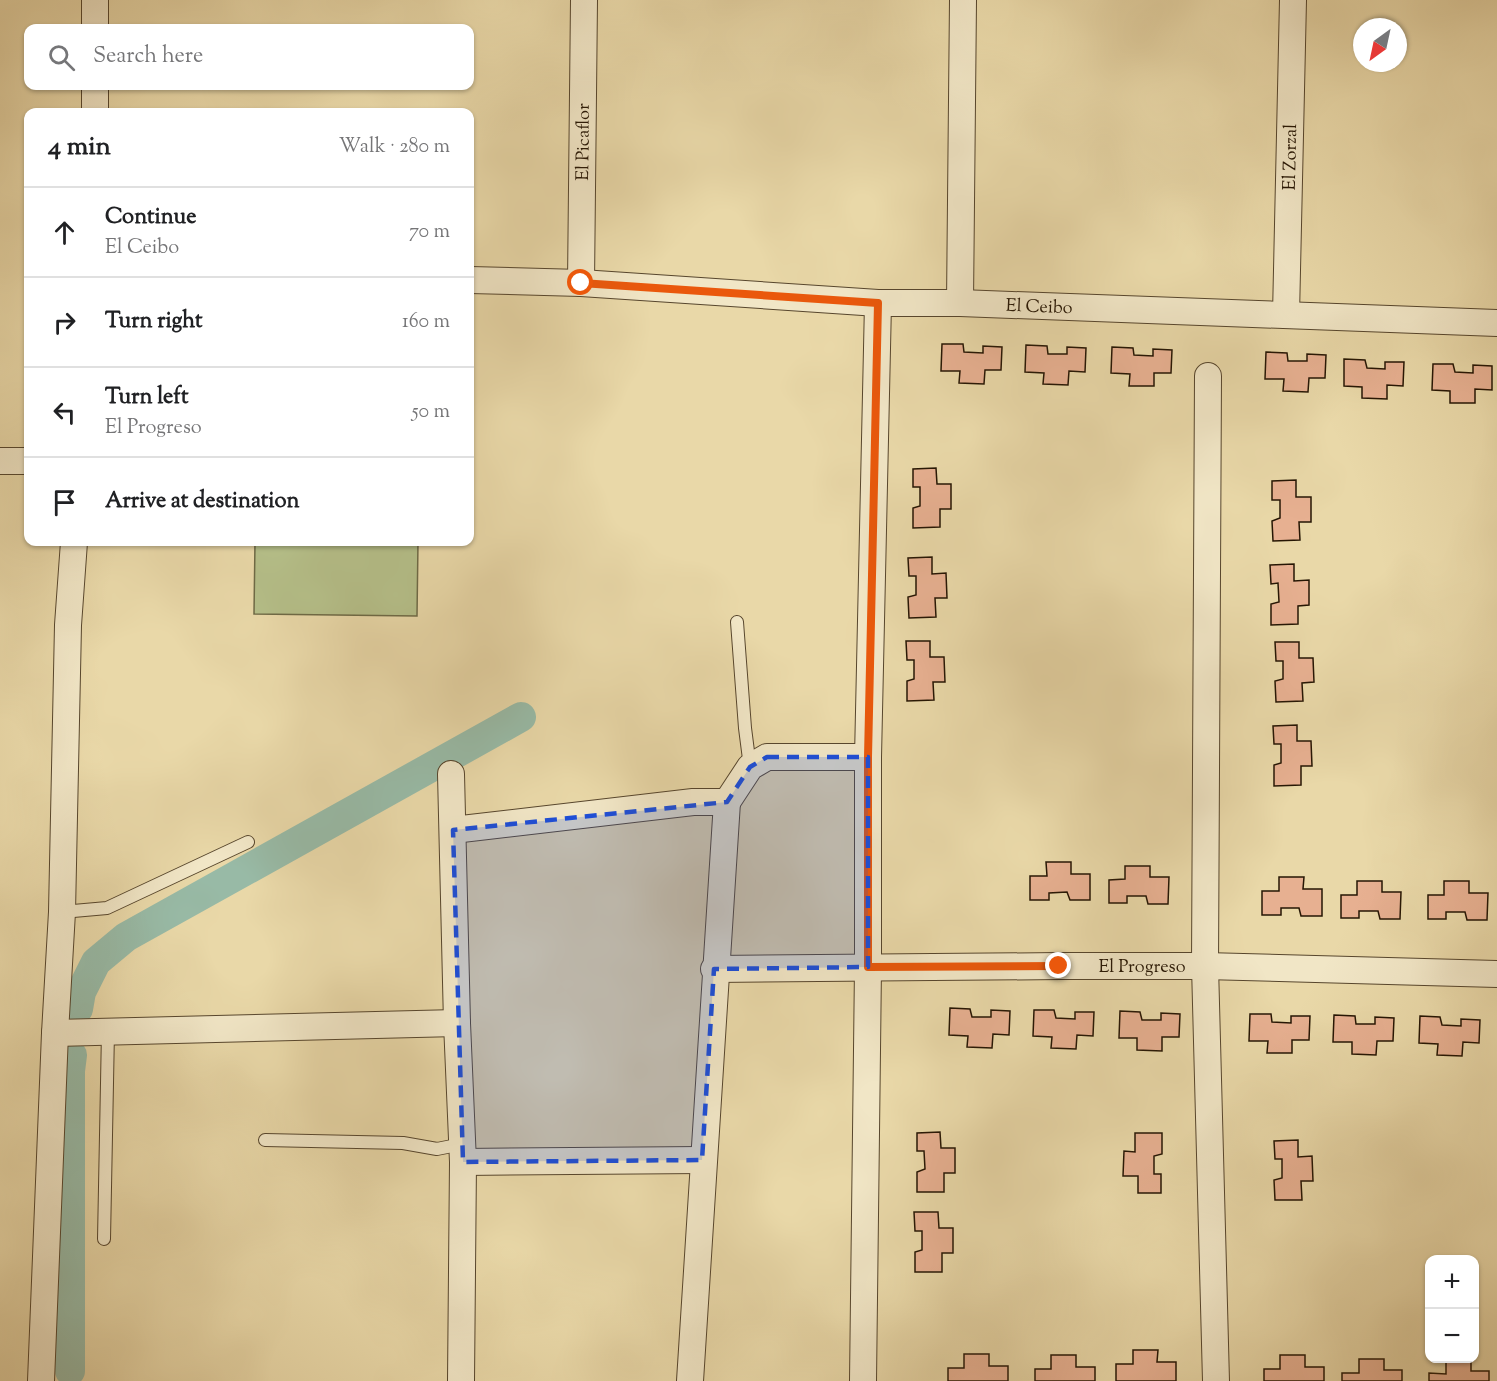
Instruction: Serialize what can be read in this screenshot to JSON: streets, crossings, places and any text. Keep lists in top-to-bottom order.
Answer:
{
  "streets": {
    "street": [
      "El Picaflor",
      "El Zorzal",
      "El Ceibo",
      "El Progreso"
    ]
  },
  "crossings": [
    ["El Picaflor", "El Ceibo"],
    ["El Zorzal", "El Ceibo"]
  ],
  "north": "bottom left",
  "page": {
    "search": "Search here",
    "heading": ["4 min", "Walk · 280 m"],
    "list": [
      ["Continue", "El Ceibo", "70 m"],
      ["Turn right", "160 m"],
      ["Turn left", "El Progreso", "50 m"],
      "Arrive at destination"
    ],
    "map_buttons": ["+", "−"]
  }
}
